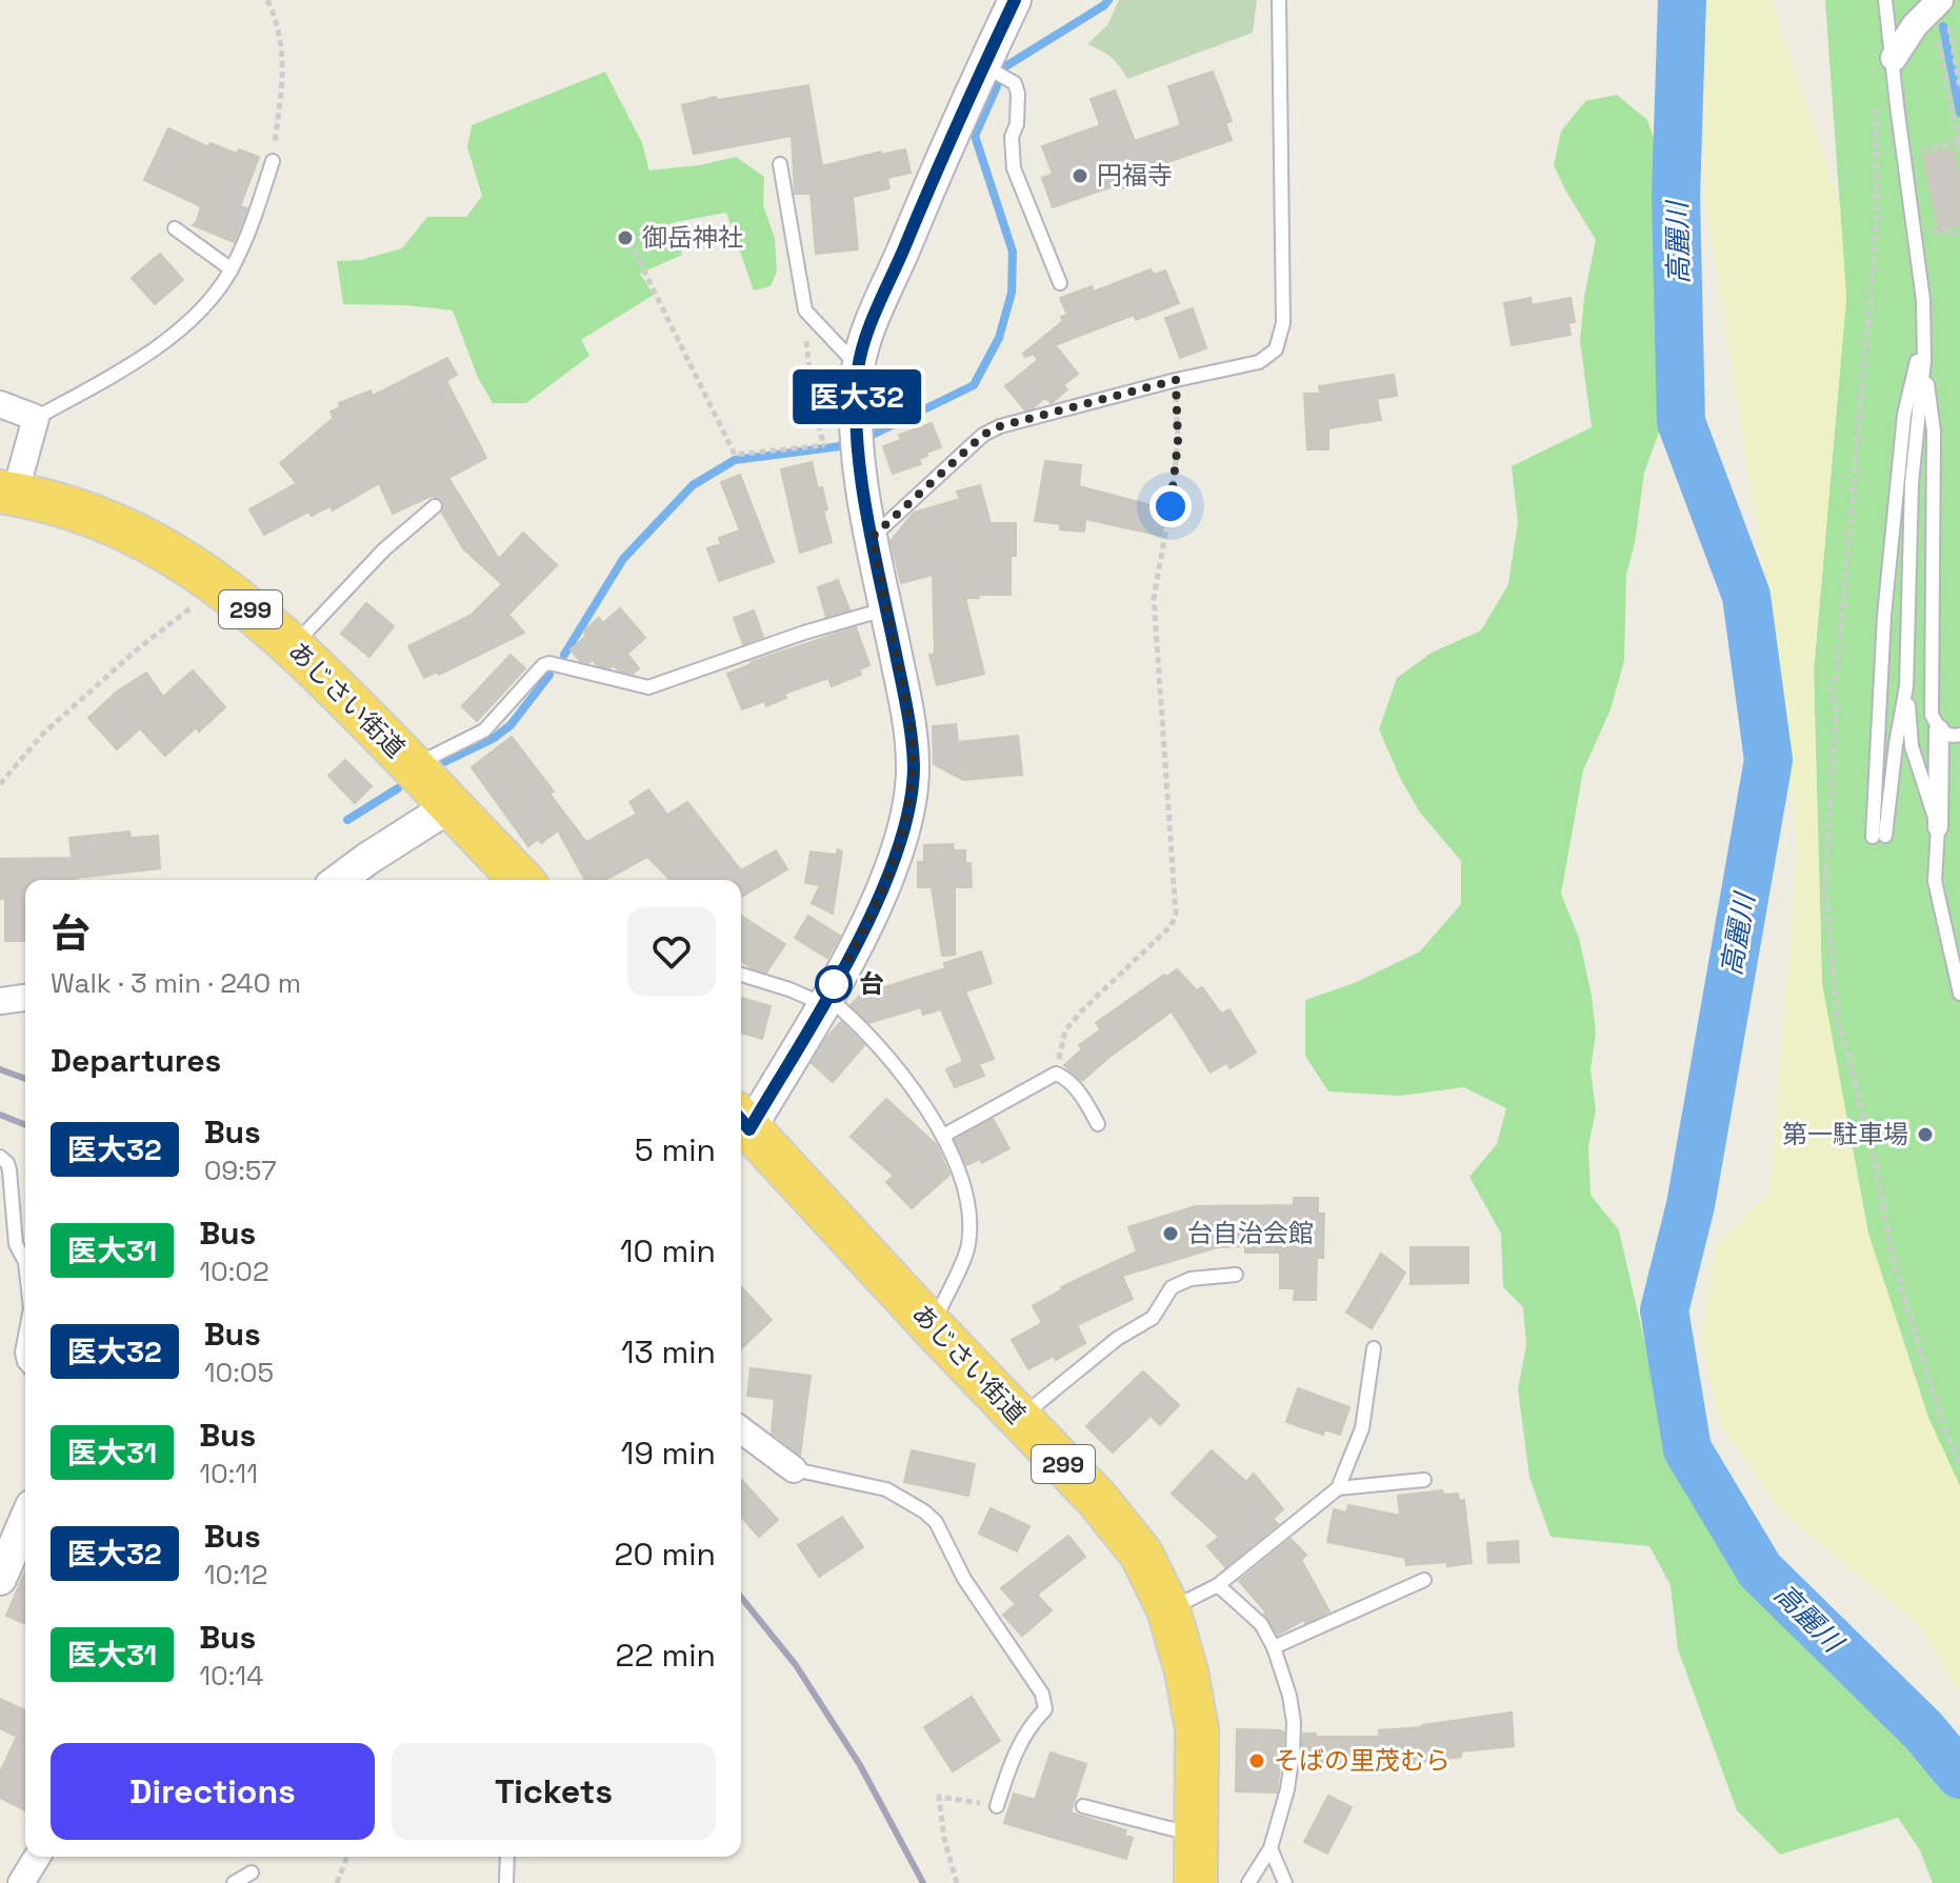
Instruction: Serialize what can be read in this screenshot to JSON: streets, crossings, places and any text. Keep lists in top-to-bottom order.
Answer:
{
  "streets": {
    "highway": ["299", "あじさい街道"]
  },
  "water": ["高麗川"],
  "places": [
    "円福寺",
    "御岳神社",
    "台",
    "第一駐車場",
    "台自治会館",
    "そばの里茂むら"
  ],
  "lines": ["bus line 医大32"],
  "page": {
    "on_map": "医大32",
    "heading": [
      ["台", "Walk · 3 min · 240 m"],
      "Departures"
    ],
    "list": [
      {
        "mark": "医大32",
        "name": "Bus",
        "note": "09:57",
        "value": "5 min"
      },
      {
        "mark": "医大31",
        "name": "Bus",
        "note": "10:02",
        "value": "10 min"
      },
      {
        "mark": "医大32",
        "name": "Bus",
        "note": "10:05",
        "value": "13 min"
      },
      {
        "mark": "医大31",
        "name": "Bus",
        "note": "10:11",
        "value": "19 min"
      },
      {
        "mark": "医大32",
        "name": "Bus",
        "note": "10:12",
        "value": "20 min"
      },
      {
        "mark": "医大31",
        "name": "Bus",
        "note": "10:14",
        "value": "22 min"
      }
    ],
    "buttons": ["Directions", "Tickets"]
  }
}
